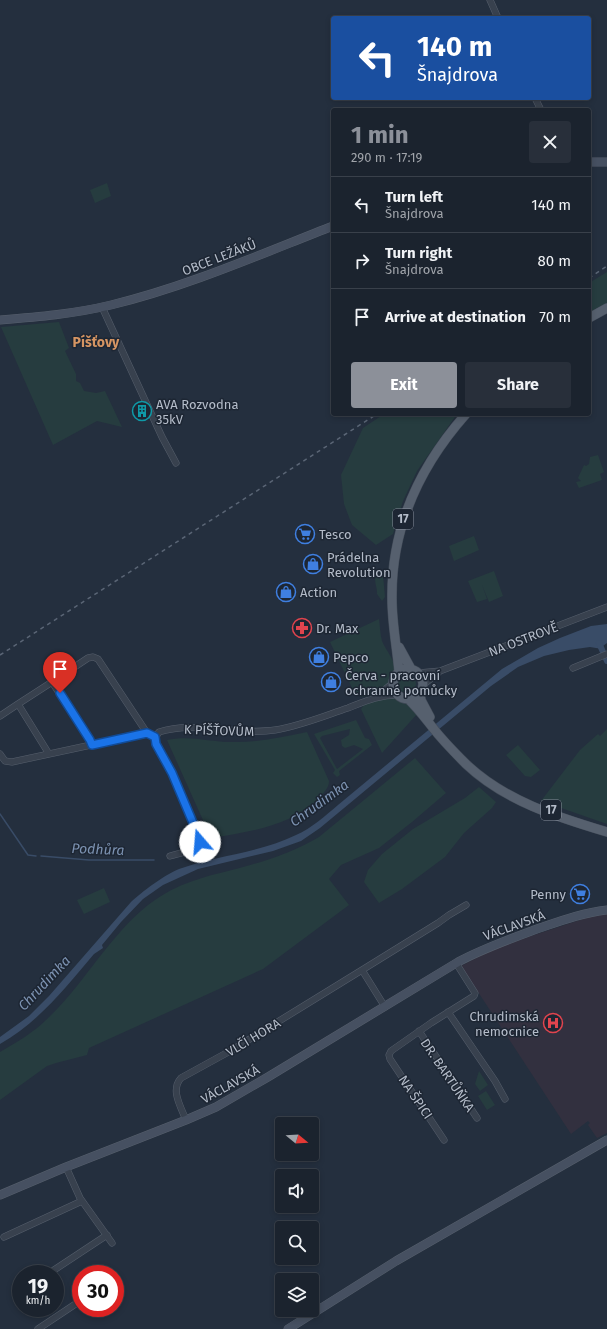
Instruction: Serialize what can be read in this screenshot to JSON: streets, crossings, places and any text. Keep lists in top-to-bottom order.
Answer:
{
  "streets": {
    "main road": ["17"],
    "street": [
      "OBCE LEŽÁKŮ",
      "NA OSTROVĚ",
      "K PÍŠŤOVŮM",
      "VÁCLAVSKÁ",
      "VLČÍ HORA",
      "DR. BARTŮŇKA",
      "NA ŠPICI"
    ]
  },
  "crossings": [
    ["17", "NA OSTROVĚ"],
    ["VÁCLAVSKÁ", "VLČÍ HORA"],
    ["DR. BARTŮŇKA", "NA ŠPICI"]
  ],
  "districts": ["Píšťovy"],
  "water": ["Chrudimka", "Podhůra"],
  "places": {
    "building": ["AVA Rozvodna 35kV"],
    "supermarket": ["Tesco", "Penny"],
    "shop": [
      "Prádelna Revolution",
      "Action",
      "Pepco",
      "Červa - pracovní ochranné pomůcky"
    ],
    "pharmacy": ["Dr. Max"],
    "hospital": ["Chrudimská nemocnice"]
  },
  "north": "right",
  "page": {
    "turn": ["140 m", "Šnajdrova"],
    "heading": ["1 min", "290 m · 17:19"],
    "list": [
      {
        "name": "Turn left",
        "note": "Šnajdrova",
        "value": "140 m"
      },
      {
        "name": "Turn right",
        "note": "Šnajdrova",
        "value": "80 m"
      },
      {
        "name": "Arrive at destination",
        "value": "70 m"
      }
    ],
    "buttons": ["Exit", "Share"],
    "speed": "19 km/h",
    "limit": "30"
  }
}
